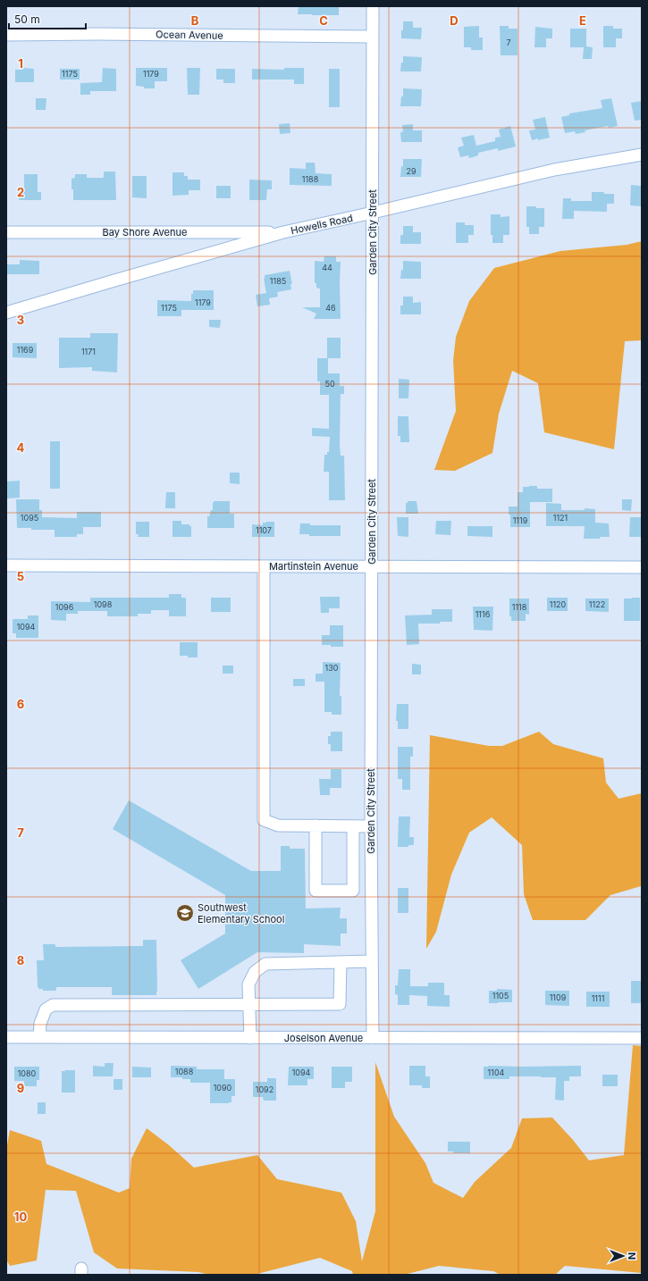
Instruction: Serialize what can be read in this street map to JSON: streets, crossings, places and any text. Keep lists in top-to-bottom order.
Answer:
{
  "streets": {
    "street": [
      "Ocean Avenue",
      "Howells Road",
      "Bay Shore Avenue",
      "Garden City Street",
      "Martinstein Avenue",
      "Joselson Avenue"
    ]
  },
  "crossings": [
    ["Ocean Avenue", "Garden City Street"],
    ["Howells Road", "Bay Shore Avenue"],
    ["Howells Road", "Garden City Street"],
    ["Garden City Street", "Martinstein Avenue"],
    ["Garden City Street", "Joselson Avenue"]
  ],
  "places": {
    "school or university": ["Southwest Elementary School"]
  },
  "house_numbers": [
    "7",
    "1175",
    "1179",
    "29",
    "1188",
    "44",
    "1185",
    "1179",
    "1175",
    "46",
    "1169",
    "1171",
    "50",
    "1095",
    "1121",
    "1119",
    "1107",
    "1098",
    "1120",
    "1122",
    "1096",
    "1118",
    "1116",
    "1094",
    "130",
    "1105",
    "1109",
    "1111",
    "1088",
    "1094",
    "1104",
    "1080",
    "1090",
    "1092"
  ],
  "scale_bar": "50 m",
  "north": "right",
  "grid": {
    "columns": [
      "B",
      "C",
      "D",
      "E"
    ],
    "rows": [
      "1",
      "2",
      "3",
      "4",
      "5",
      "6",
      "7",
      "8",
      "9",
      "10"
    ]
  }
}
